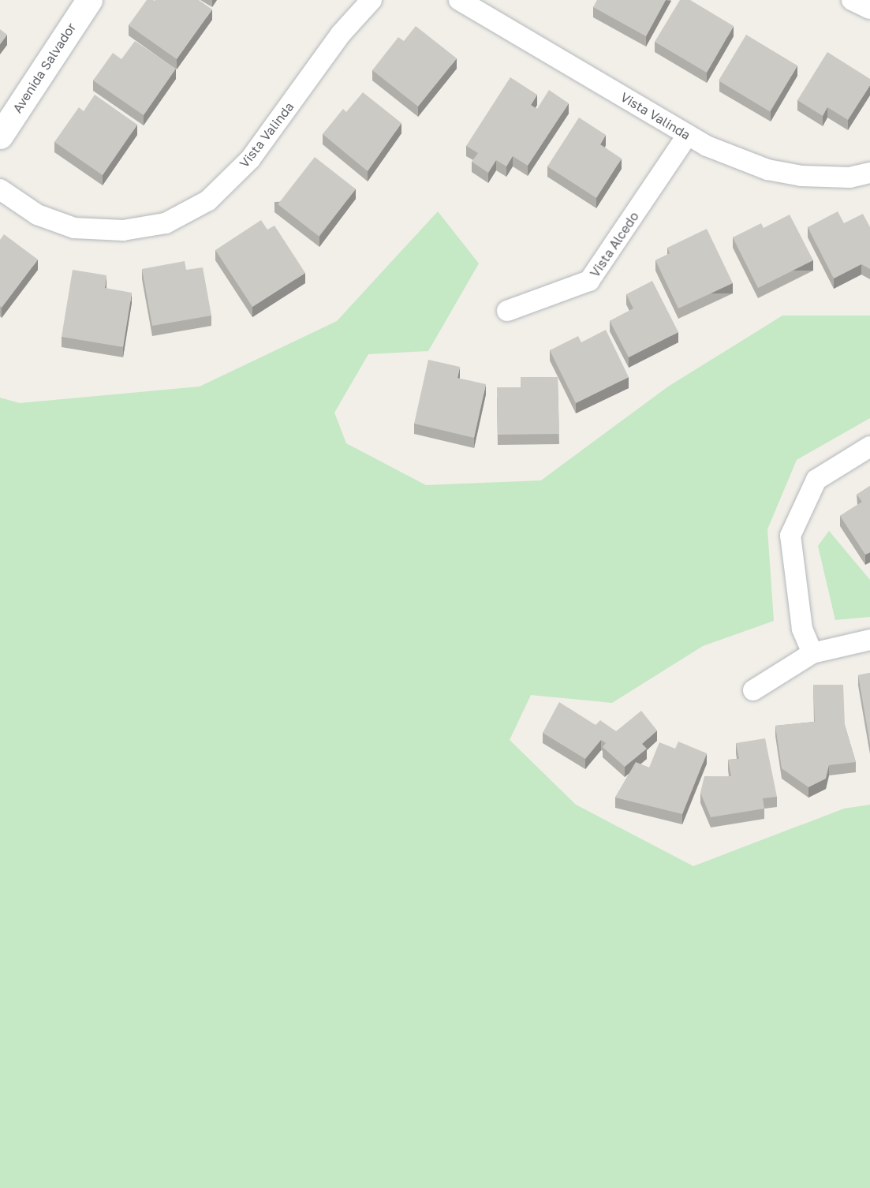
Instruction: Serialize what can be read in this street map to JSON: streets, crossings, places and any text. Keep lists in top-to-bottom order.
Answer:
{
  "streets": {
    "street": ["Avenida Salvador", "Vista Valinda", "Vista Alcedo"]
  },
  "crossings": [
    ["Vista Valinda", "Vista Alcedo"]
  ]
}
